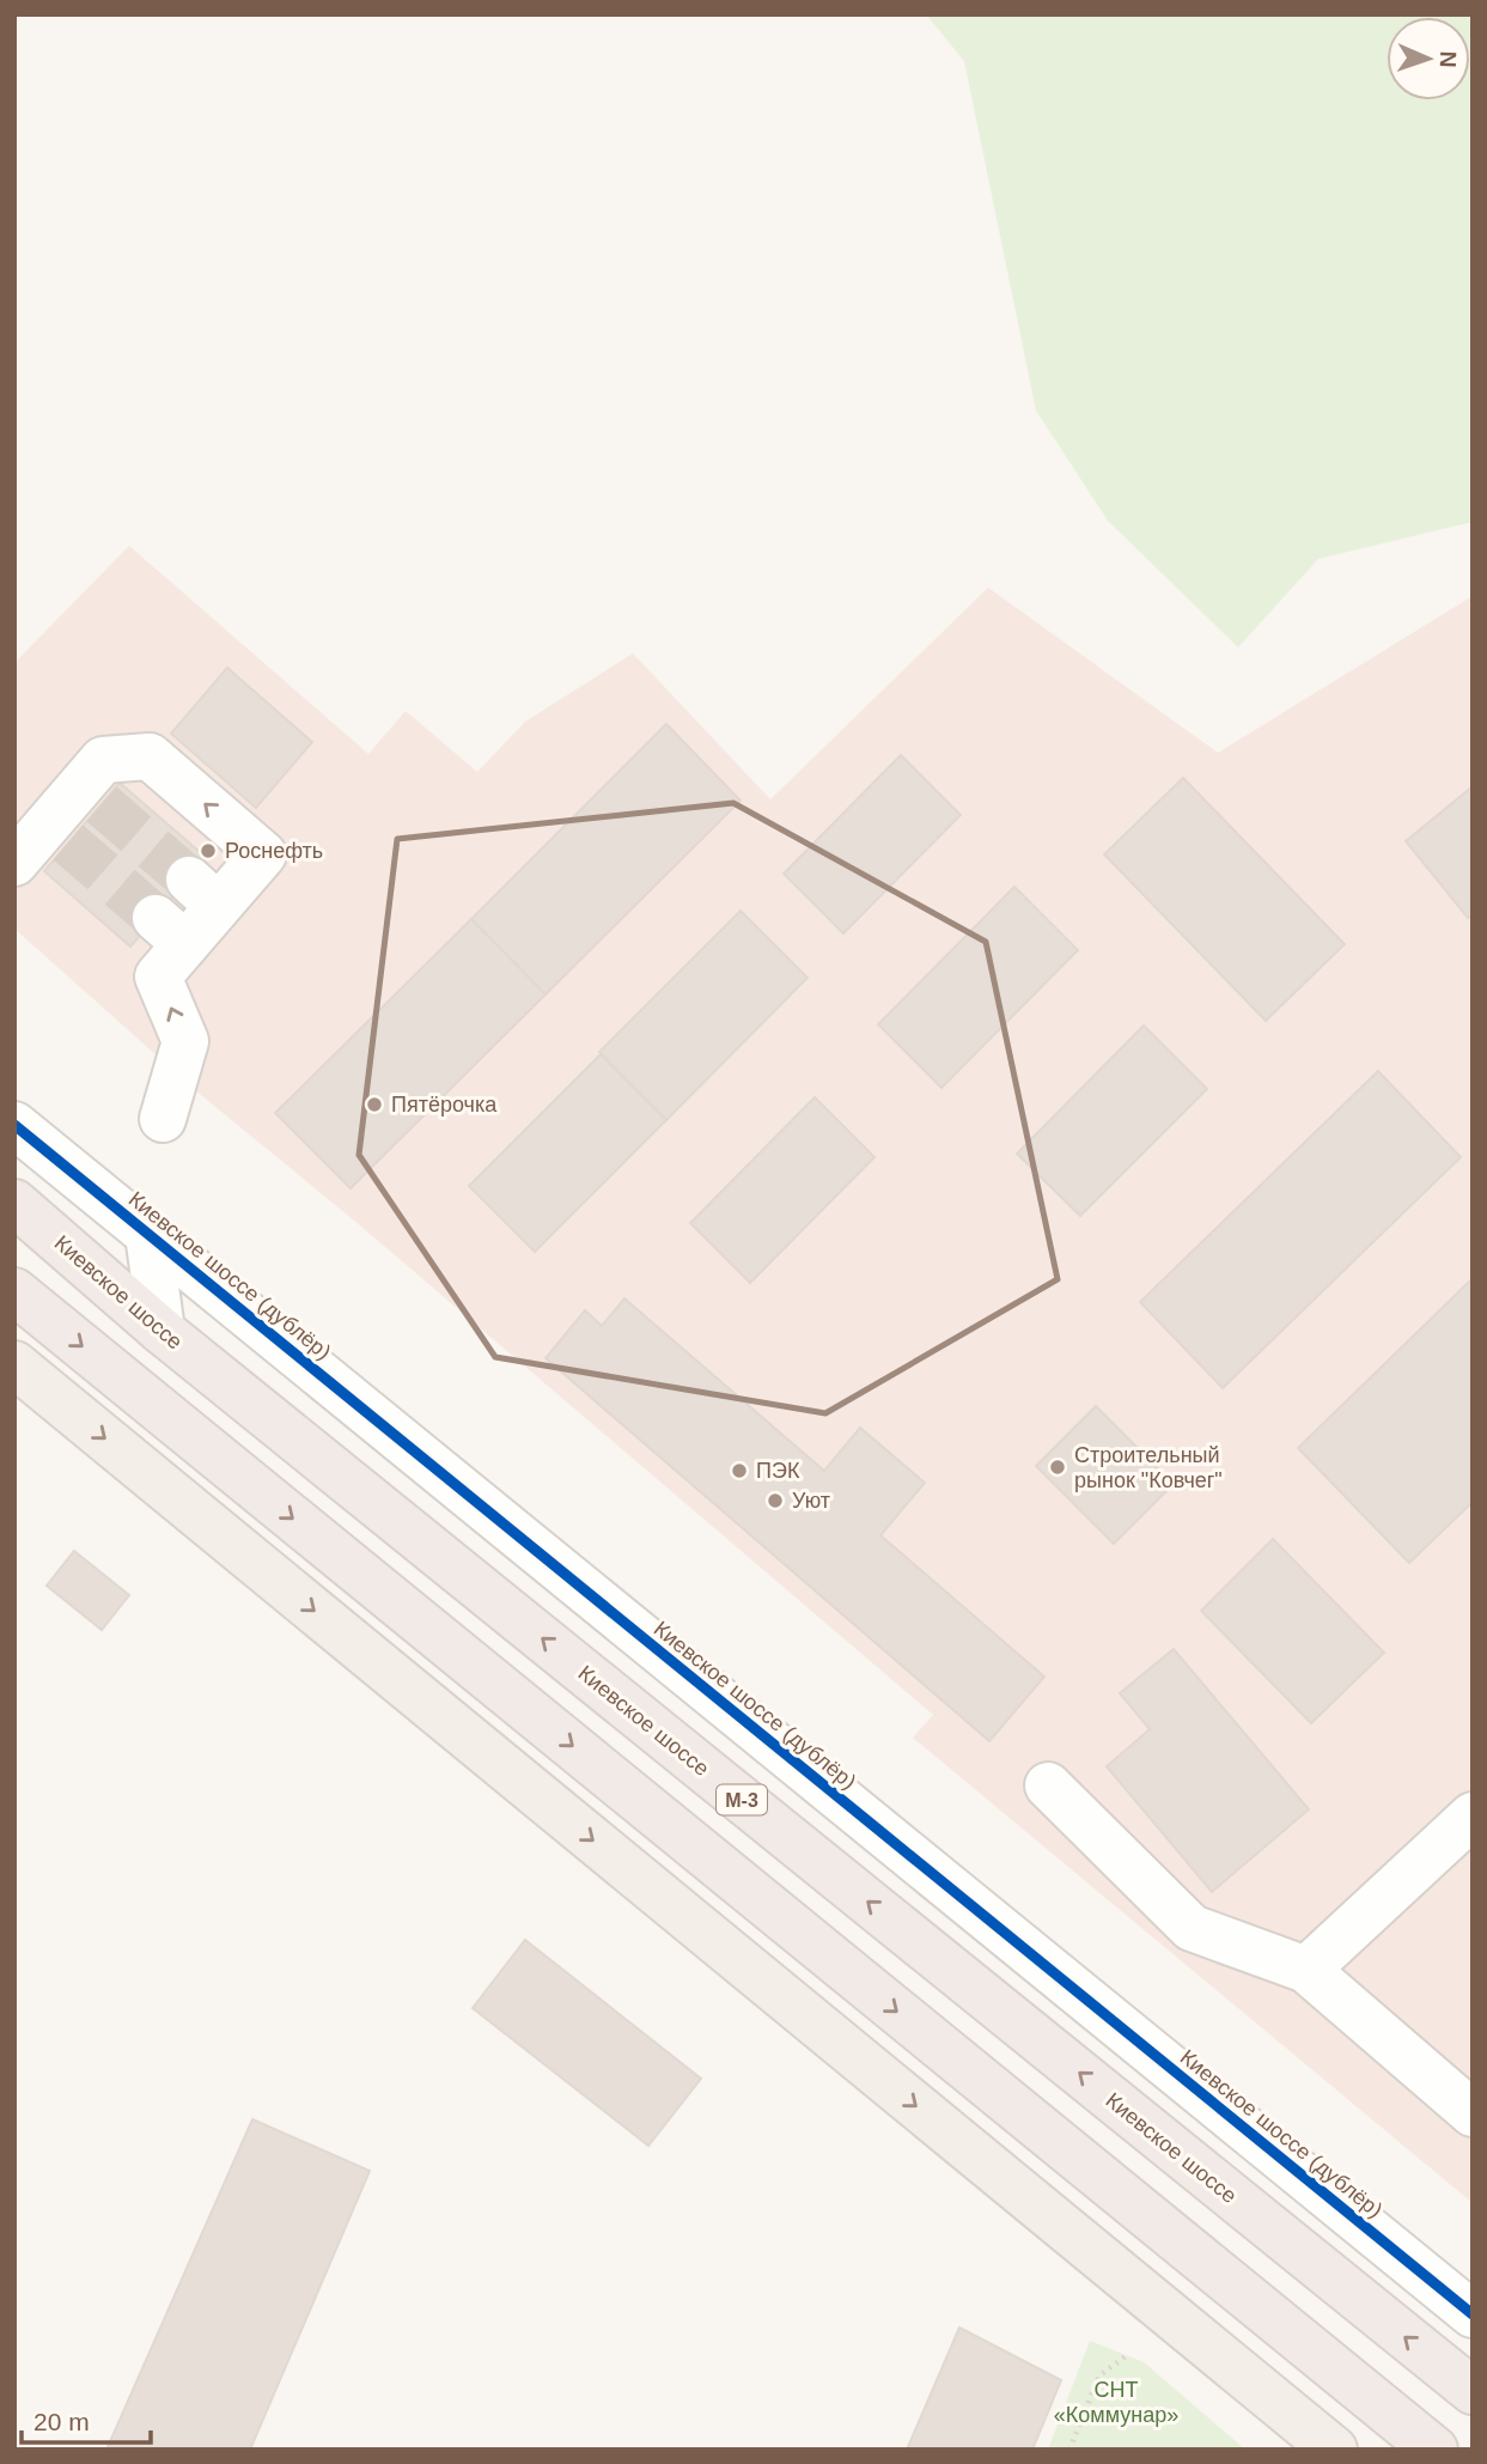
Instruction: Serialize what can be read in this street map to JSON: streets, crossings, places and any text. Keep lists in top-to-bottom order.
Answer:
{
  "streets": {
    "highway": ["Киевское шоссе", "М-3"],
    "street": ["Киевское шоссе (дублёр)"]
  },
  "parks": ["СНТ «Коммунар»"],
  "places": [
    "Роснефть",
    "Пятёрочка",
    "Строительный рынок \"Ковчег\"",
    "ПЭК",
    "Уют"
  ],
  "scale_bar": "20 m",
  "north": "right"
}
